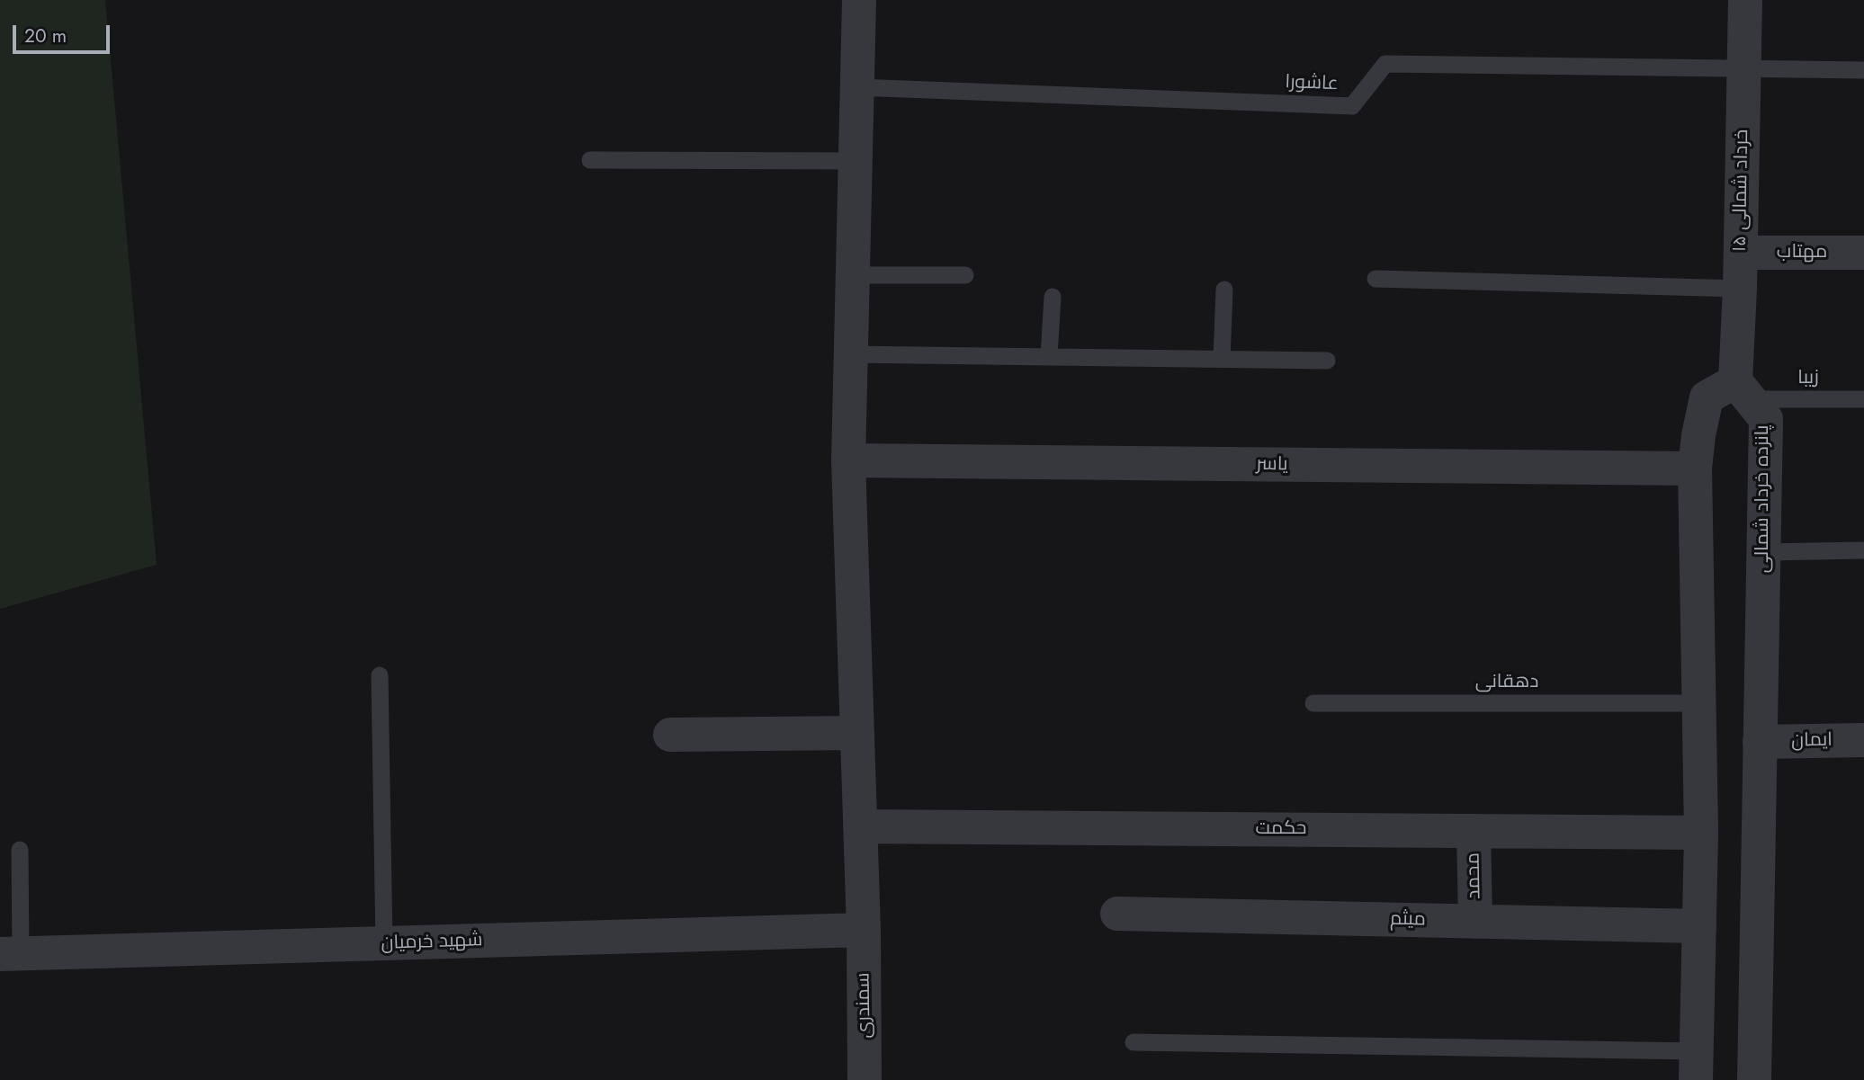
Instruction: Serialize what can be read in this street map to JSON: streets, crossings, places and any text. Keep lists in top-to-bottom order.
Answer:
{
  "streets": {
    "street": [
      "۱۵ خرداد شمالی",
      "مهتاب",
      "یاسر",
      "پانزده خرداد شمالی",
      "ایمان",
      "حکمت",
      "محمد",
      "میثم",
      "شهید خرمیان",
      "سمندری"
    ],
    "lane": ["عاشورا", "زیبا", "دهقانی"]
  },
  "crossings": [
    ["عاشورا", "۱۵ خرداد شمالی"],
    ["عاشورا", "سمندری"],
    ["۱۵ خرداد شمالی", "مهتاب"],
    ["۱۵ خرداد شمالی", "زیبا"],
    ["۱۵ خرداد شمالی", "پانزده خرداد شمالی"],
    ["زیبا", "پانزده خرداد شمالی"],
    ["یاسر", "سمندری"],
    ["پانزده خرداد شمالی", "ایمان"],
    ["حکمت", "محمد"],
    ["حکمت", "سمندری"],
    ["محمد", "میثم"],
    ["شهید خرمیان", "سمندری"]
  ],
  "scale_bar": "20 m"
}
